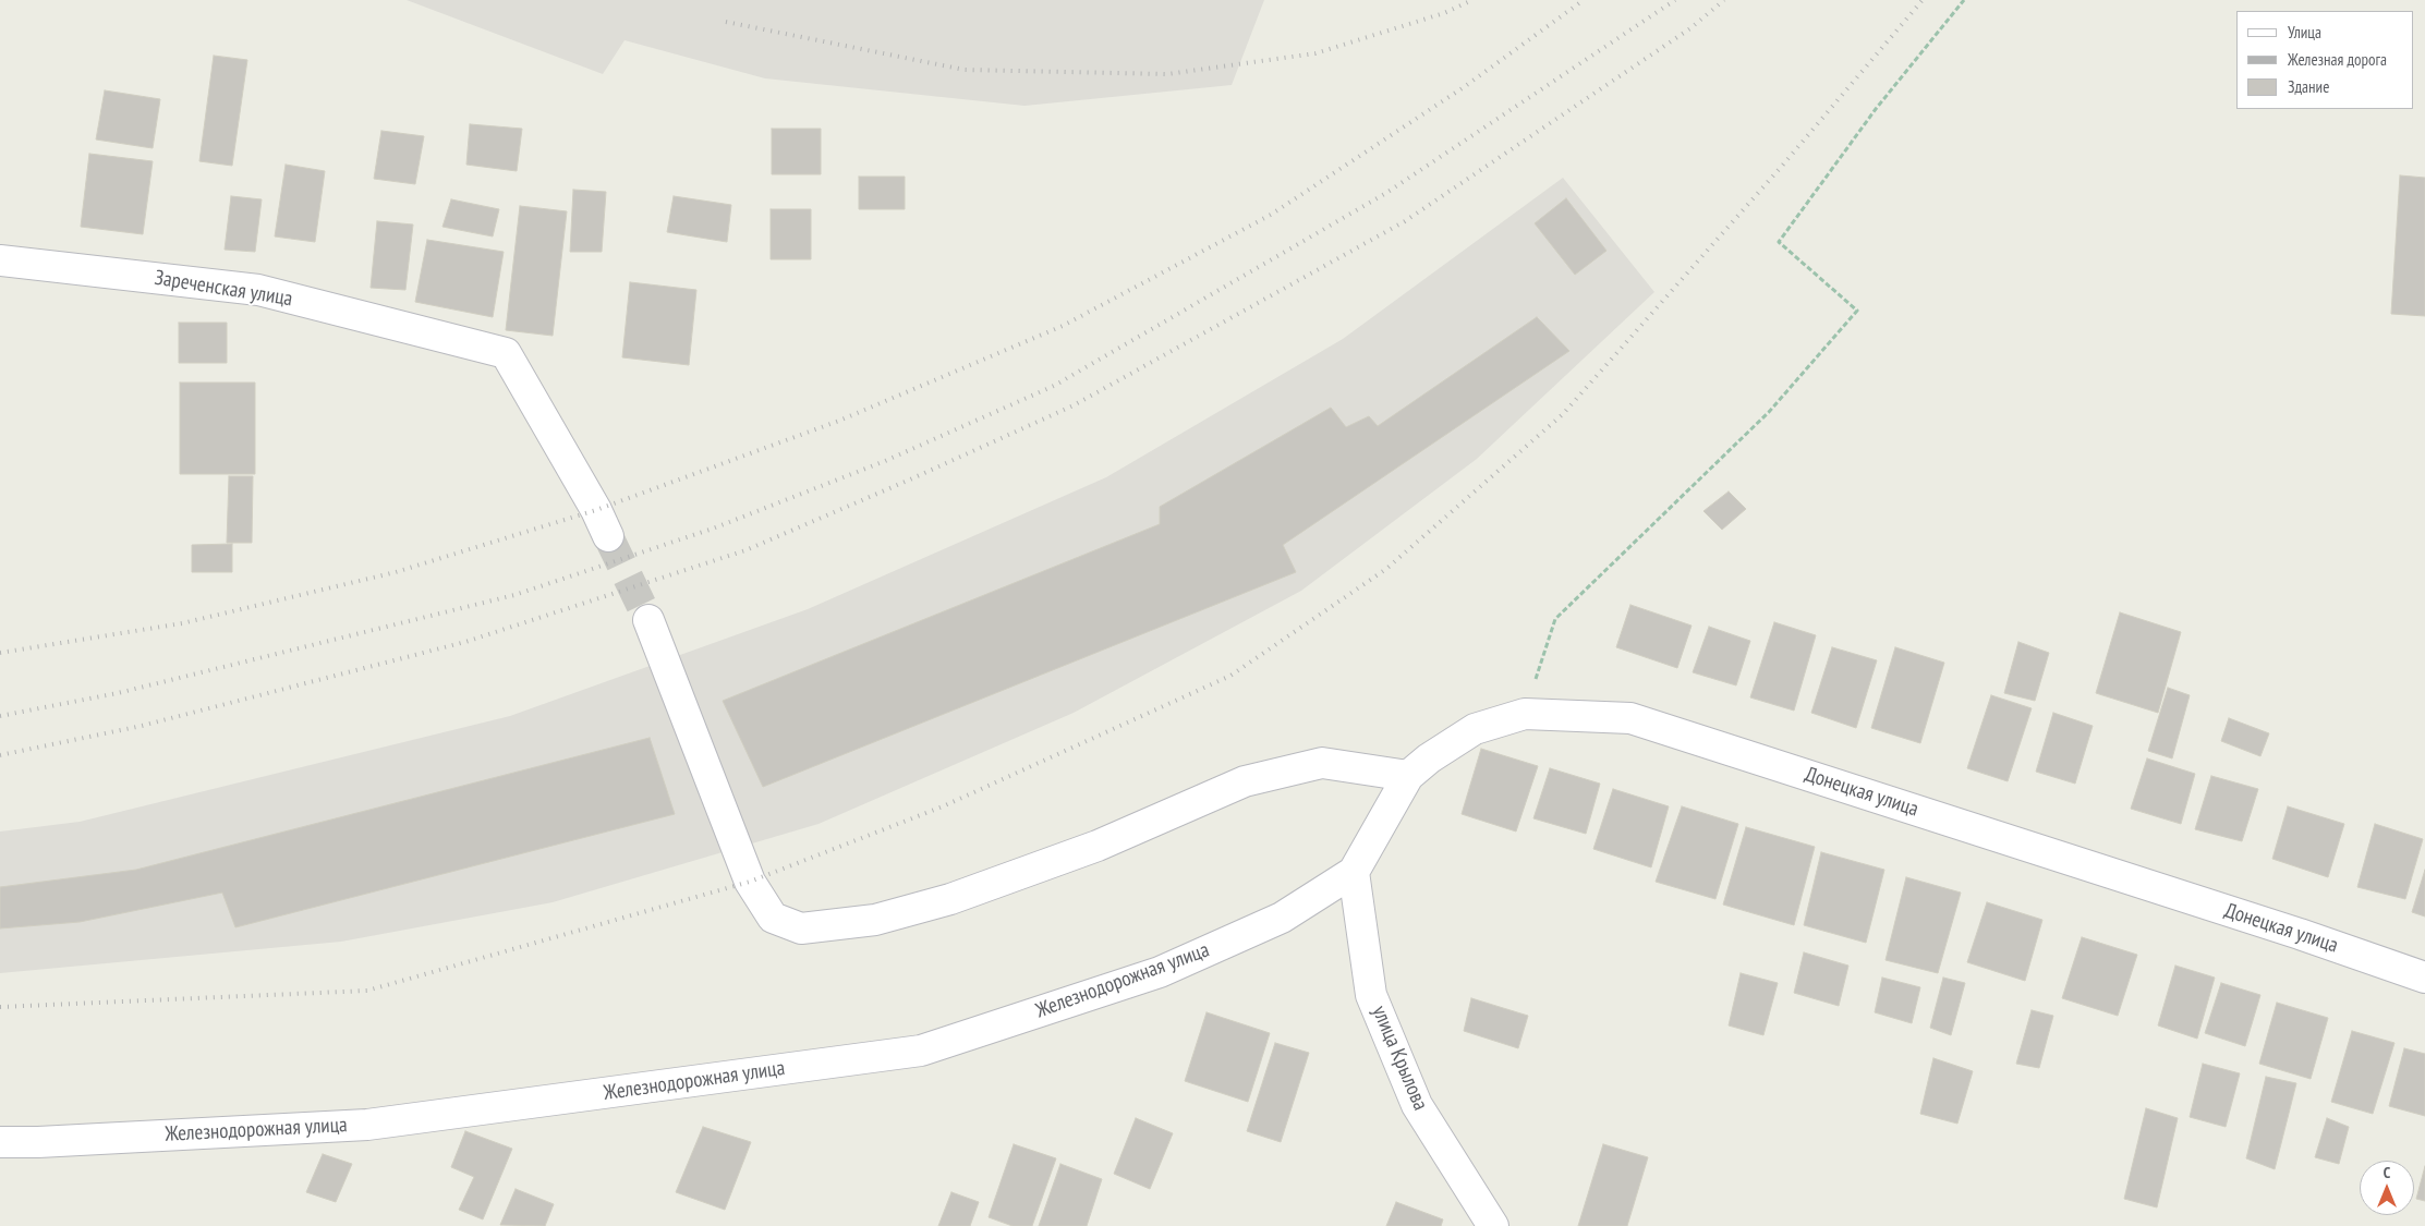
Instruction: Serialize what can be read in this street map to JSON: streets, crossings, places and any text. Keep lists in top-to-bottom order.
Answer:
{
  "streets": {
    "street": [
      "Зареченская улица",
      "Донецкая улица",
      "Железнодорожная улица",
      "улица Крылова"
    ]
  },
  "crossings": [
    ["Донецкая улица", "Железнодорожная улица"],
    ["Донецкая улица", "улица Крылова"],
    ["Железнодорожная улица", "улица Крылова"]
  ],
  "legend": ["Улица", "Железная дорога", "Здание"],
  "north": "top"
}
